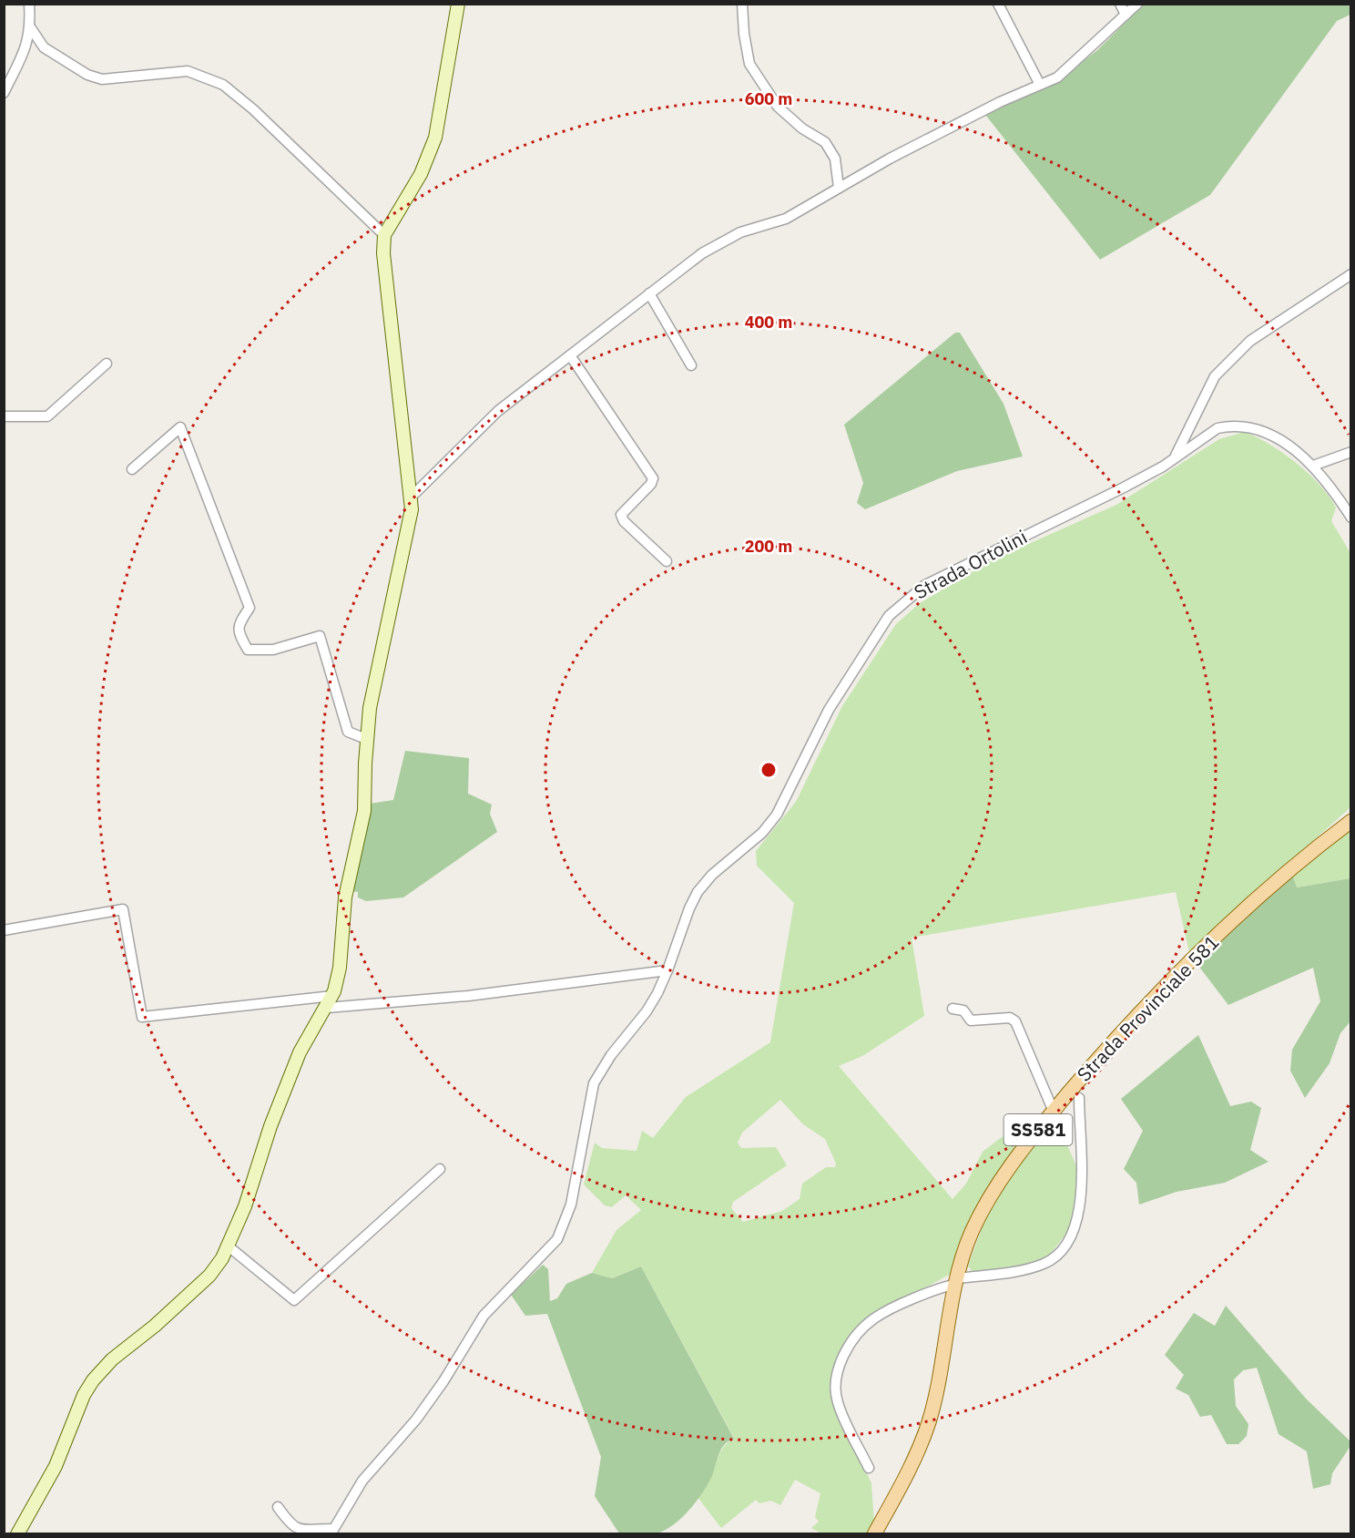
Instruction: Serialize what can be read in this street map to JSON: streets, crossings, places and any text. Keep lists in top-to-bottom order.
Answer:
{
  "streets": {
    "main road": ["Strada Provinciale 581", "SS581"],
    "street": ["Strada Ortolini"]
  },
  "rings": ["600 m", "400 m", "200 m"]
}
